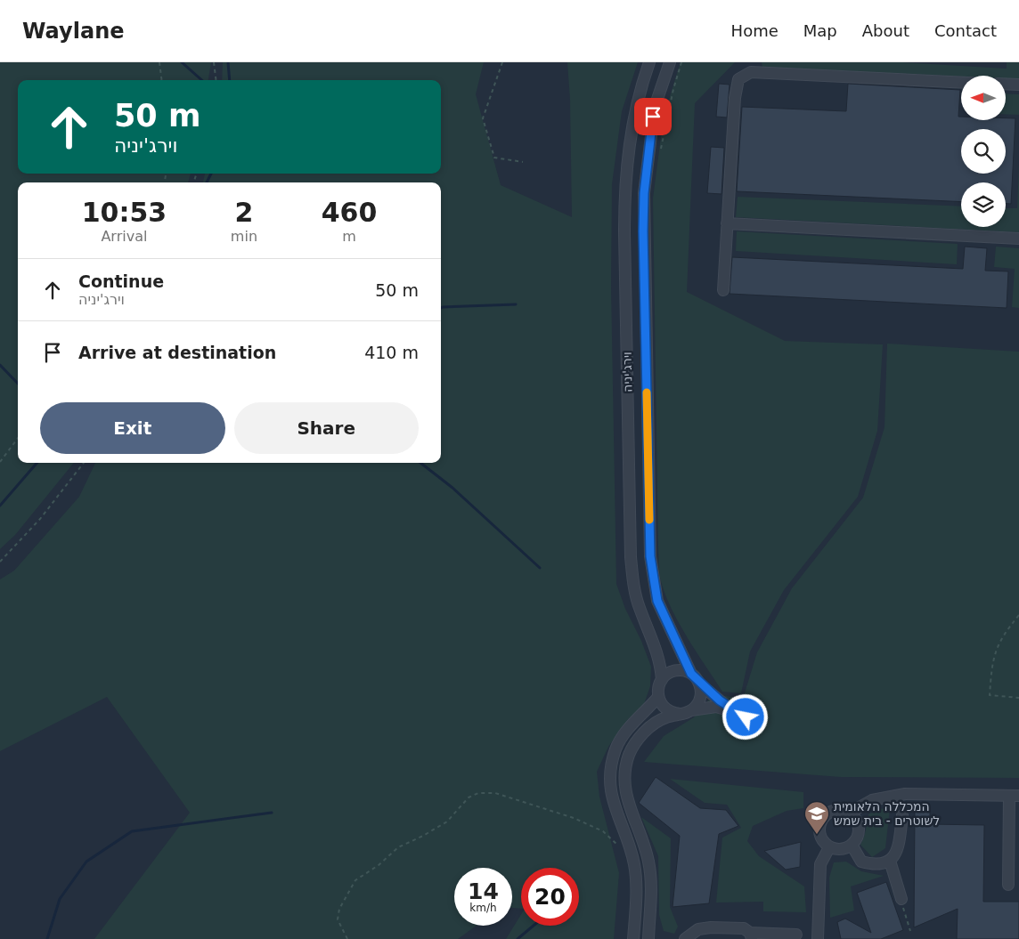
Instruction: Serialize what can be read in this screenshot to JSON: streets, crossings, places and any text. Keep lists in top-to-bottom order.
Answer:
{
  "streets": {
    "street": ["וירג'יניה"]
  },
  "places": {
    "school or university": ["המכללה הלאומית לשוטרים - בית שמש"]
  },
  "north": "left",
  "page": {
    "header": "Waylane",
    "nav": [
      "Home",
      "Map",
      "About",
      "Contact"
    ],
    "turn": ["50 m", "וירג'יניה"],
    "eta": [
      "10:53",
      "Arrival",
      "2",
      "min",
      "460",
      "m"
    ],
    "list": [
      {
        "name": "Continue",
        "note": "וירג'יניה",
        "value": "50 m"
      },
      {
        "name": "Arrive at destination",
        "value": "410 m"
      }
    ],
    "buttons": ["Exit", "Share"],
    "speed": "14 km/h",
    "limit": "20"
  }
}
